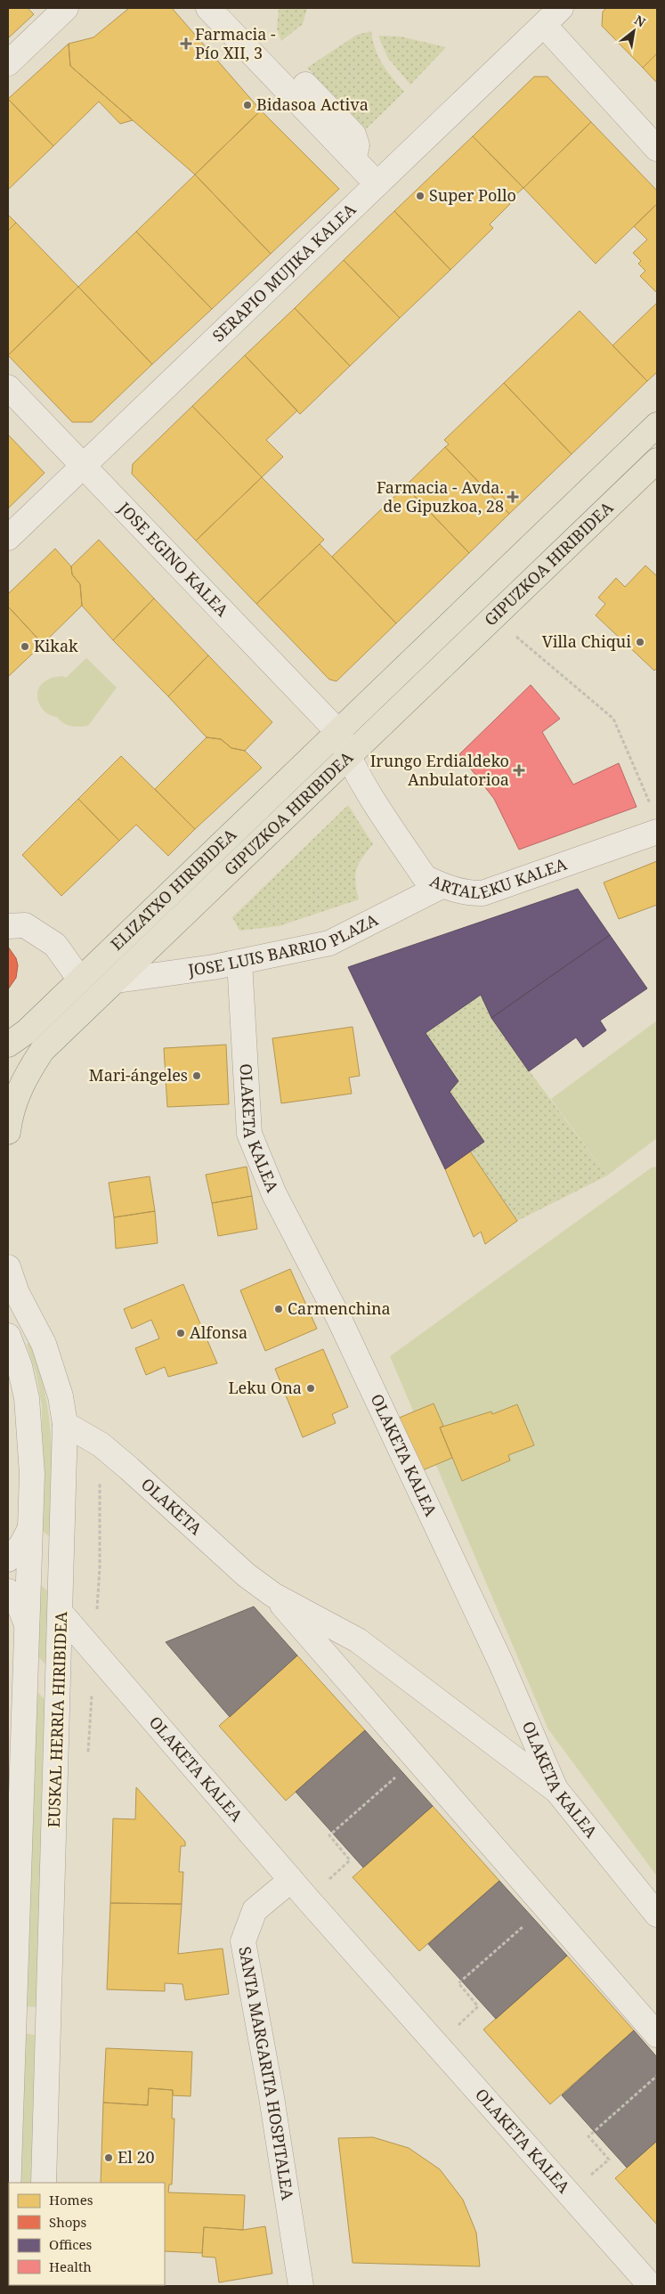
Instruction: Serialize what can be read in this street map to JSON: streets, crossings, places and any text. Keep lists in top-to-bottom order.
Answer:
{
  "streets": {
    "main road": ["GIPUZKOA HIRIBIDEA", "ELIZATXO HIRIBIDEA"],
    "street": [
      "SERAPIO MUJIKA KALEA",
      "JOSE EGINO KALEA",
      "ARTALEKU KALEA",
      "JOSE LUIS BARRIO PLAZA",
      "OLAKETA KALEA",
      "OLAKETA",
      "EUSKAL HERRIA HIRIBIDEA",
      "SANTA MARGARITA HOSPITALEA"
    ]
  },
  "crossings": [
    ["SERAPIO MUJIKA KALEA", "JOSE EGINO KALEA"],
    ["JOSE EGINO KALEA", "GIPUZKOA HIRIBIDEA"],
    ["JOSE EGINO KALEA", "ARTALEKU KALEA"],
    ["JOSE EGINO KALEA", "ELIZATXO HIRIBIDEA"],
    ["GIPUZKOA HIRIBIDEA", "ARTALEKU KALEA"],
    ["GIPUZKOA HIRIBIDEA", "ELIZATXO HIRIBIDEA"],
    ["GIPUZKOA HIRIBIDEA", "JOSE LUIS BARRIO PLAZA"],
    ["ARTALEKU KALEA", "ELIZATXO HIRIBIDEA"],
    ["ARTALEKU KALEA", "JOSE LUIS BARRIO PLAZA"],
    ["JOSE LUIS BARRIO PLAZA", "OLAKETA KALEA"],
    ["OLAKETA KALEA", "EUSKAL HERRIA HIRIBIDEA"],
    ["OLAKETA KALEA", "SANTA MARGARITA HOSPITALEA"],
    ["OLAKETA", "EUSKAL HERRIA HIRIBIDEA"]
  ],
  "places": {
    "health": ["Farmacia - Pío XII, 3", "Farmacia - Avda. de Gipuzkoa, 28", "Irungo Erdialdeko Anbulatorioa"],
    "other": [
      "Bidasoa Activa",
      "Super Pollo",
      "Villa Chiqui",
      "Kikak",
      "Mari-ángeles",
      "Carmenchina",
      "Alfonsa",
      "Leku Ona",
      "El 20"
    ]
  },
  "legend": [
    "Homes",
    "Shops",
    "Offices",
    "Health"
  ],
  "north": "top right"
}
